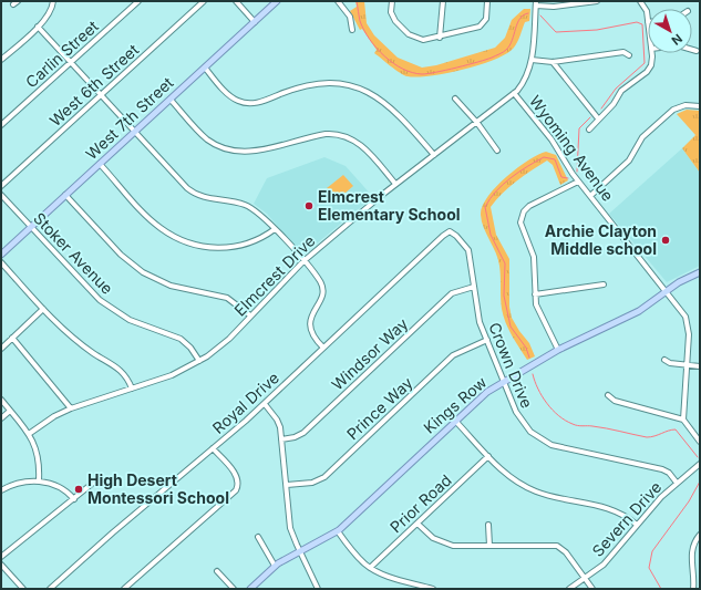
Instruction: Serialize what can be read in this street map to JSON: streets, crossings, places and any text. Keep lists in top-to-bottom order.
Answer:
{
  "streets": {
    "main road": ["West 7th Street", "Kings Row"],
    "street": [
      "Carlin Street",
      "West 6th Street",
      "Wyoming Avenue",
      "Stoker Avenue",
      "Elmcrest Drive",
      "Windsor Way",
      "Crown Drive",
      "Royal Drive",
      "Prince Way",
      "Prior Road",
      "Severn Drive"
    ]
  },
  "crossings": [
    ["West 7th Street", "Stoker Avenue"],
    ["Wyoming Avenue", "Elmcrest Drive"],
    ["Wyoming Avenue", "Kings Row"],
    ["Stoker Avenue", "Elmcrest Drive"],
    ["Windsor Way", "Crown Drive"],
    ["Crown Drive", "Royal Drive"],
    ["Crown Drive", "Kings Row"],
    ["Crown Drive", "Prince Way"],
    ["Crown Drive", "Severn Drive"]
  ],
  "places": ["Elmcrest Elementary School", "Archie Clayton Middle school", "High Desert Montessori School"],
  "north": "bottom right"
}
